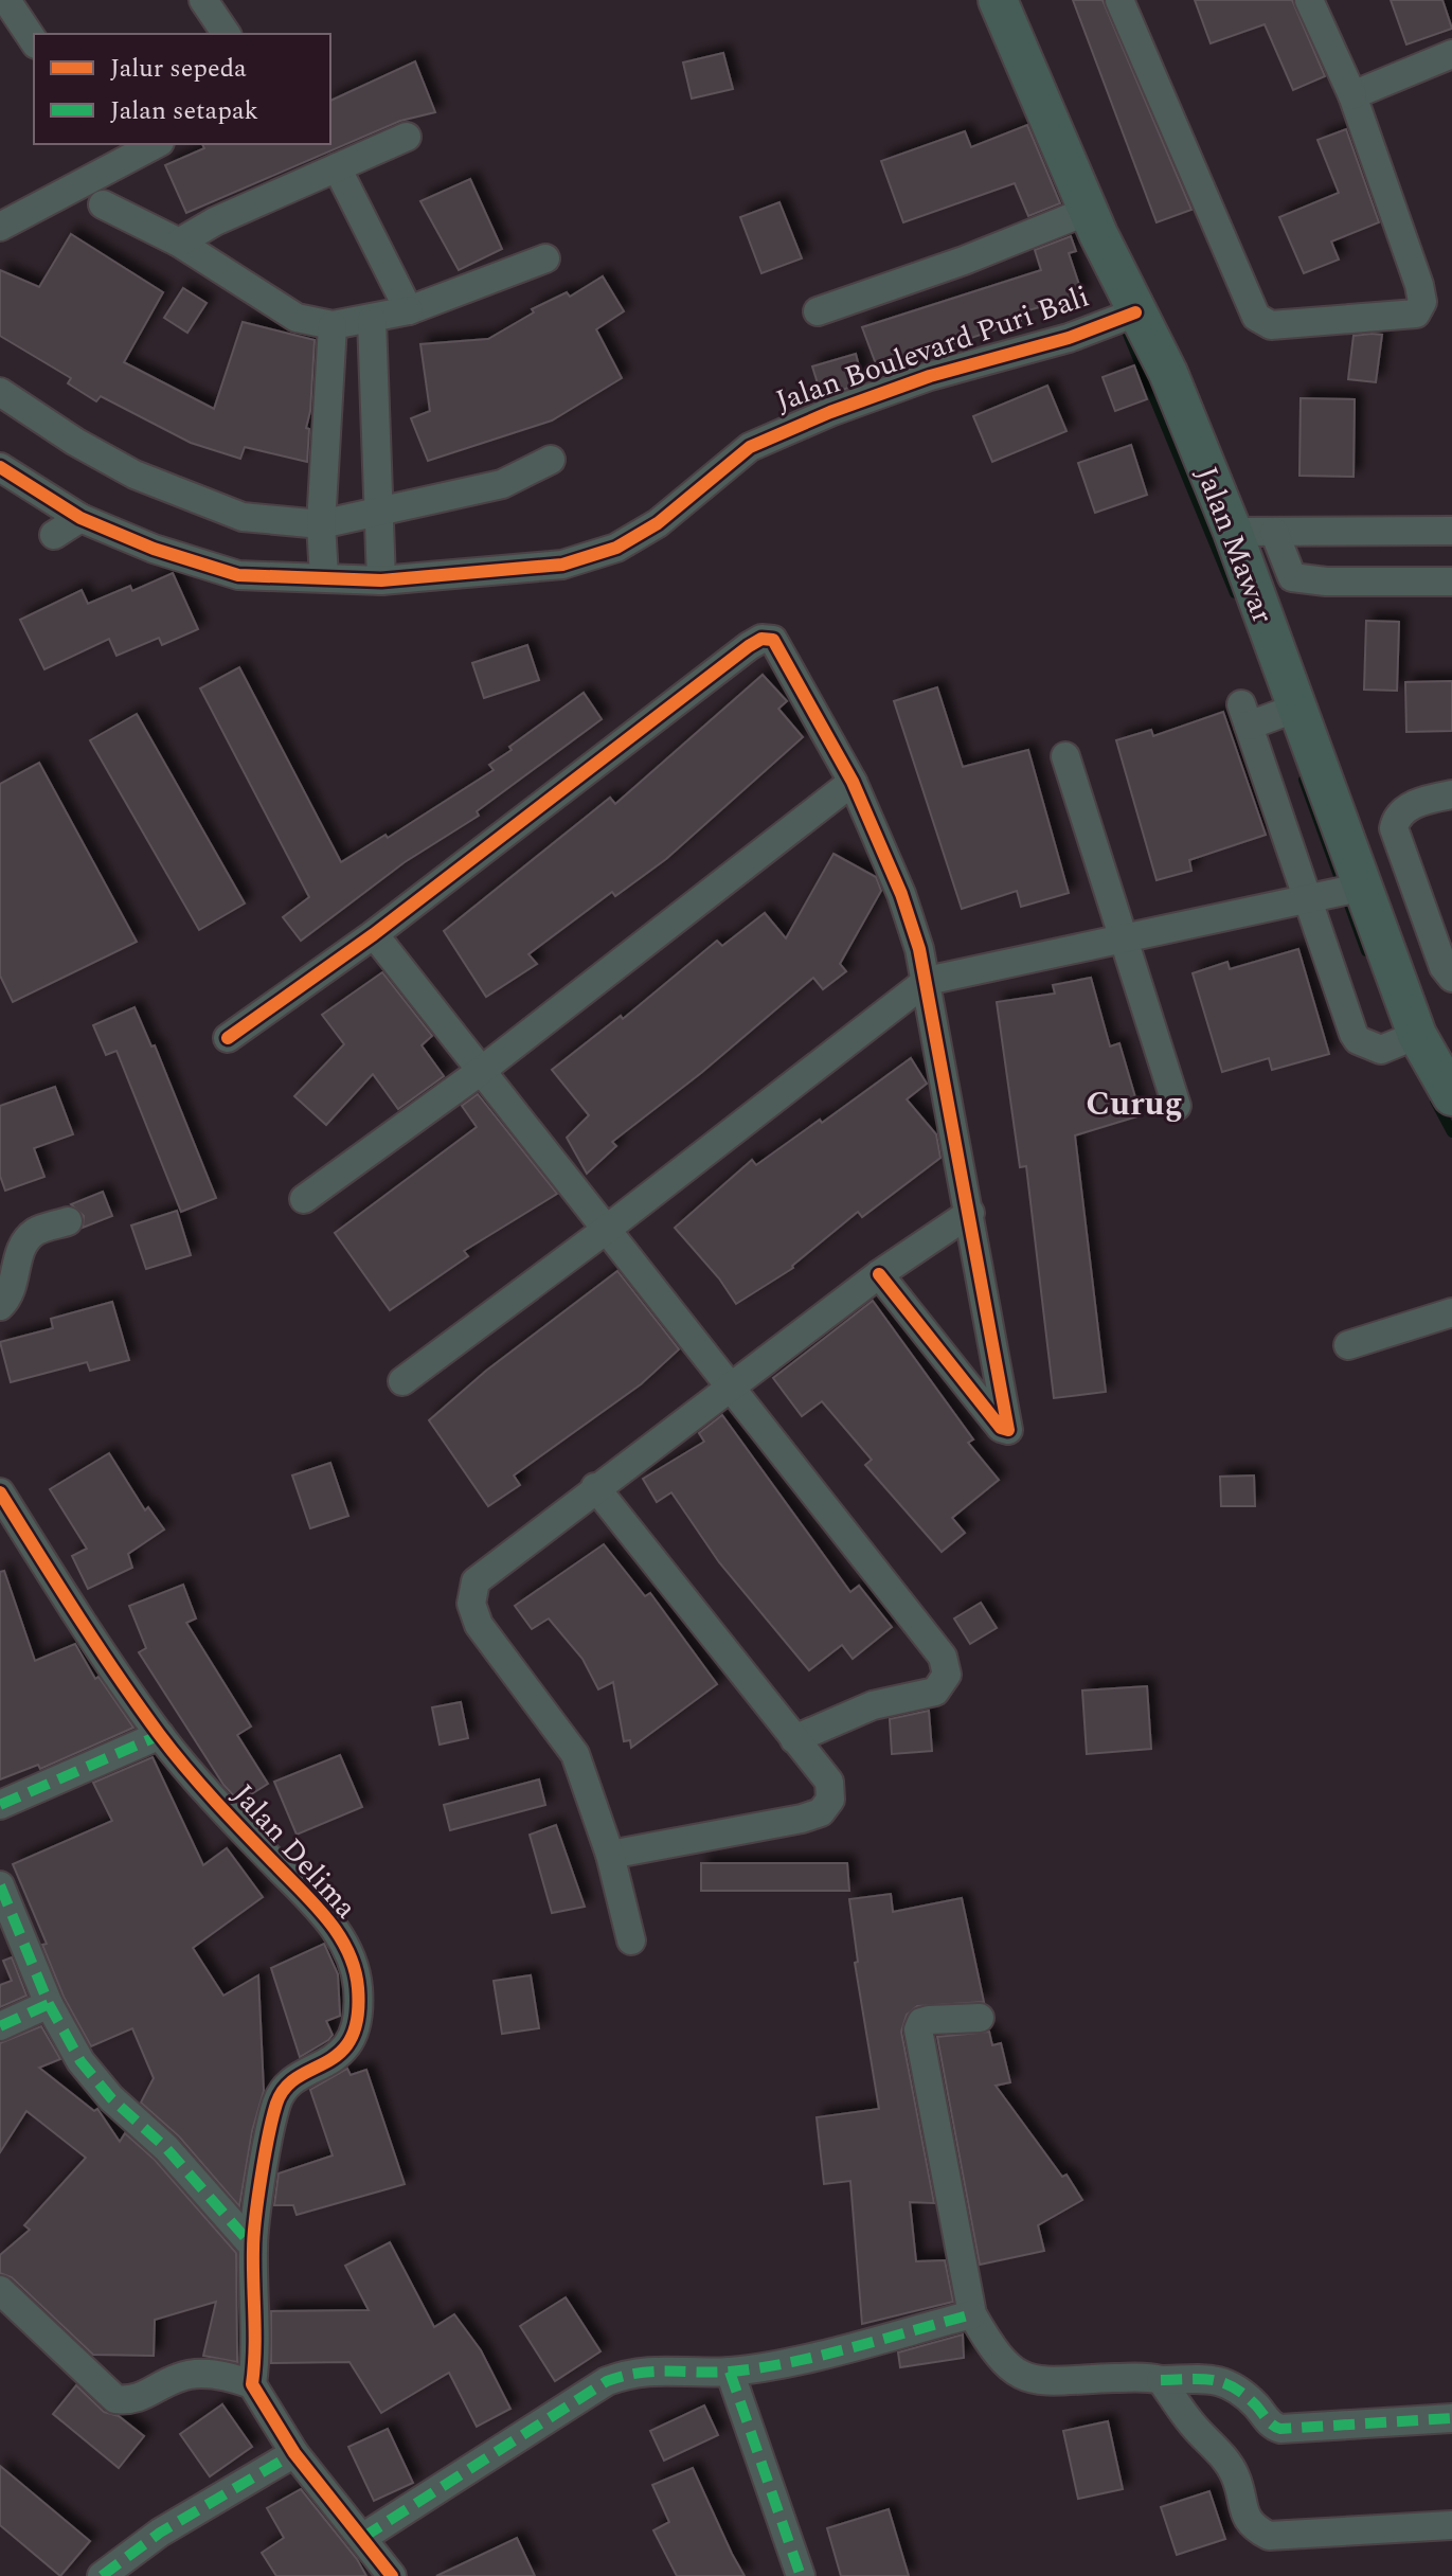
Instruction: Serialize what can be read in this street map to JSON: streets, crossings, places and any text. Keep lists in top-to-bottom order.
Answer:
{
  "streets": {
    "street": ["Jalan Boulevard Puri Bali", "Jalan Mawar", "Jalan Delima"]
  },
  "crossings": [
    ["Jalan Boulevard Puri Bali", "Jalan Mawar"]
  ],
  "districts": ["Curug"],
  "legend": ["Jalur sepeda", "Jalan setapak"]
}
